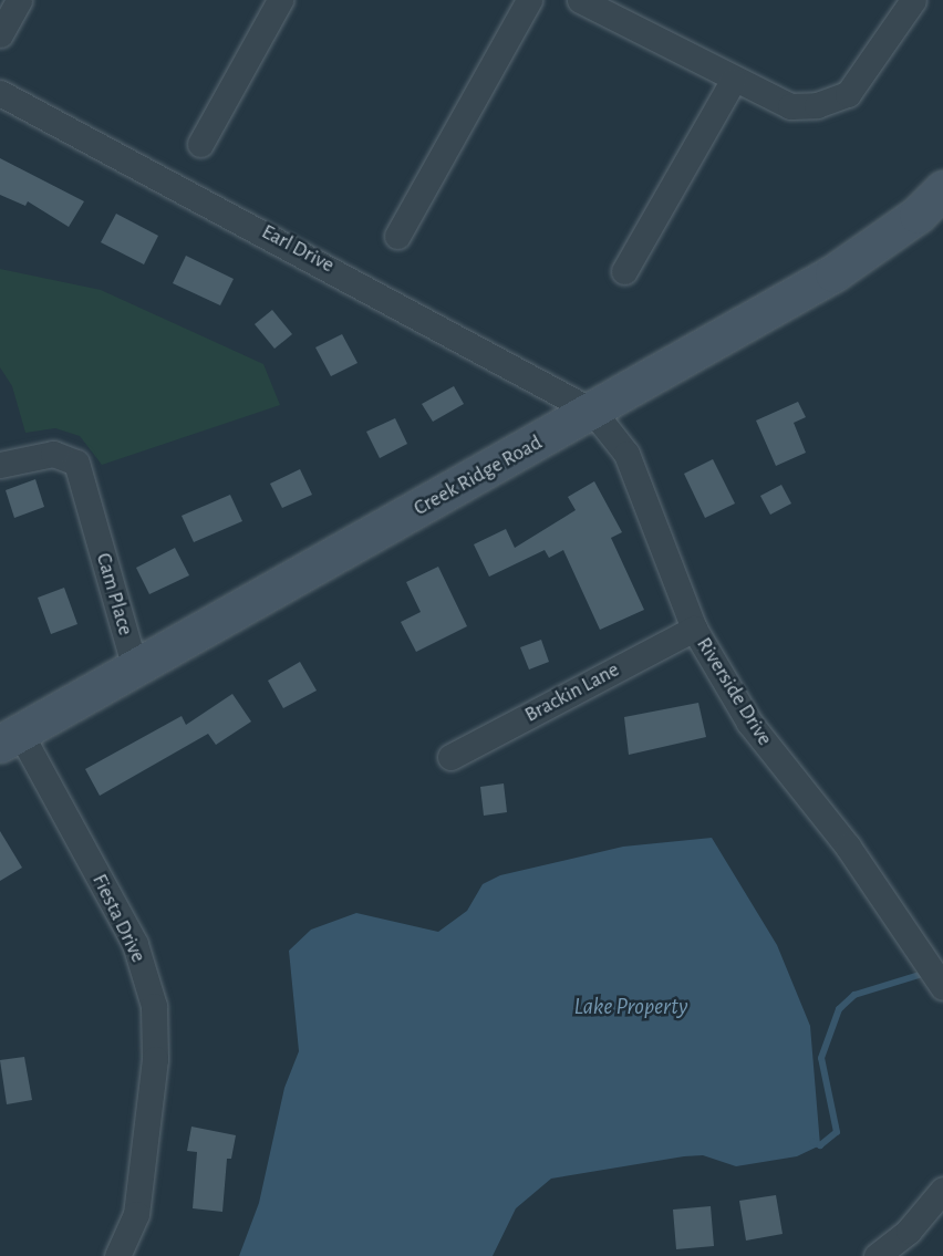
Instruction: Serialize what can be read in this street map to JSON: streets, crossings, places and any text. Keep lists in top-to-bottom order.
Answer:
{
  "streets": {
    "main road": ["Creek Ridge Road"],
    "street": [
      "Earl Drive",
      "Cam Place",
      "Riverside Drive",
      "Brackin Lane",
      "Fiesta Drive"
    ]
  },
  "crossings": [
    ["Earl Drive", "Creek Ridge Road"],
    ["Earl Drive", "Riverside Drive"],
    ["Creek Ridge Road", "Cam Place"],
    ["Creek Ridge Road", "Riverside Drive"],
    ["Creek Ridge Road", "Fiesta Drive"],
    ["Riverside Drive", "Brackin Lane"]
  ],
  "water": ["Lake Property"]
}
